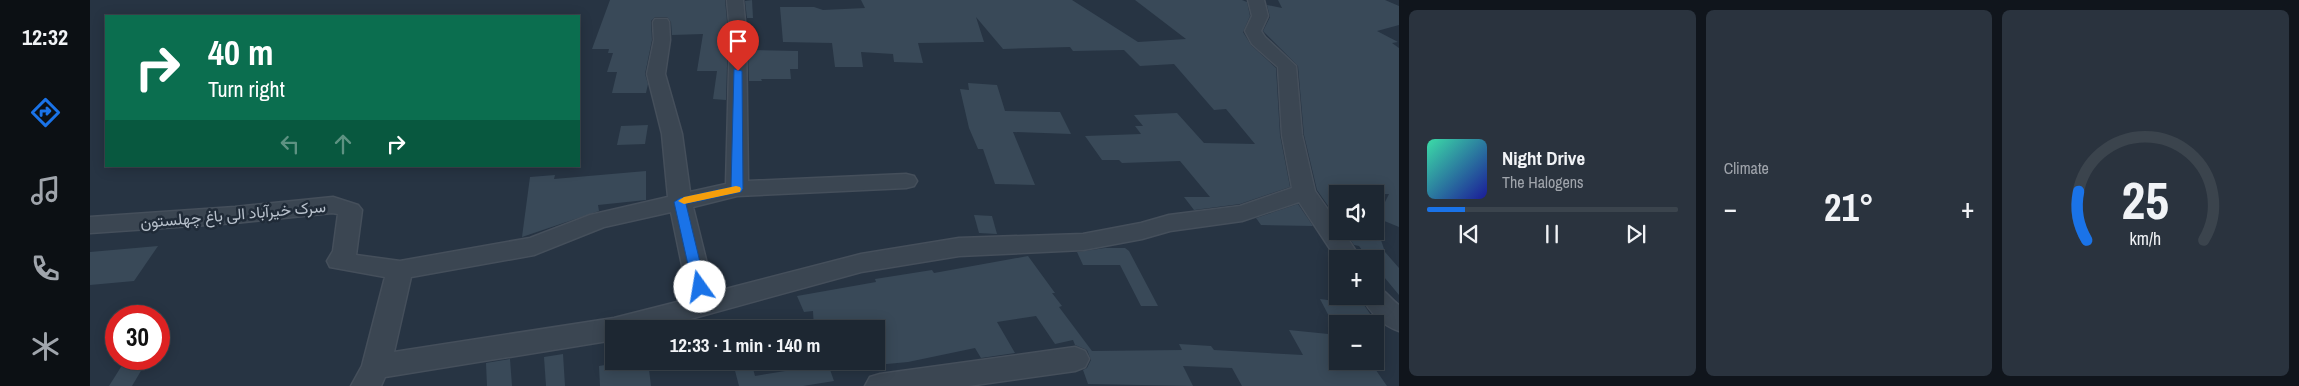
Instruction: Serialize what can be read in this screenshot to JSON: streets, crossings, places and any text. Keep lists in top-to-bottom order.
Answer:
{
  "streets": {
    "street": ["سرک خیرآباد الی باغ چهلستون"]
  },
  "page": {
    "tabs": "12:32",
    "tile": "Climate",
    "turn": ["40 m", "Turn right"],
    "song": ["Night Drive", "The Halogens"],
    "map_buttons": ["+", "−"],
    "heat": ["−", "21°", "+"],
    "limit": "30",
    "trip": "12:33 · 1 min · 140 m",
    "gauge": ["25", "km/h"]
  }
}
